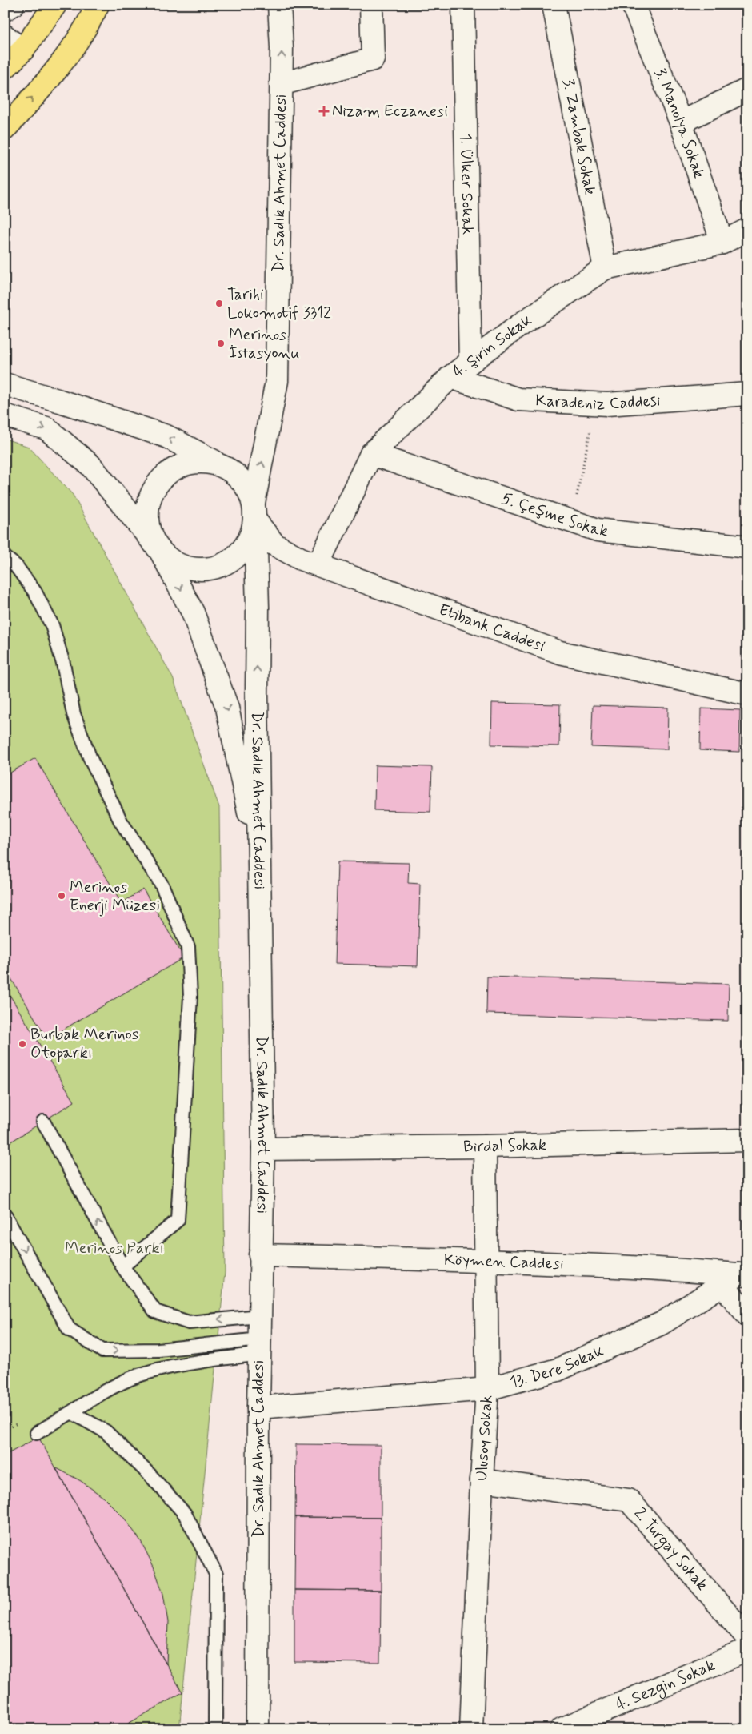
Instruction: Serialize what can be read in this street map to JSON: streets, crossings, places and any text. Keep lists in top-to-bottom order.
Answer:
{
  "streets": {
    "street": [
      "3. Manolya Sokak",
      "3. Zambak Sokak",
      "Dr. Sadık Ahmet Caddesi",
      "1. Ülker Sokak",
      "4. Şirin Sokak",
      "Karadeniz Caddesi",
      "5. Çeşme Sokak",
      "Etibank Caddesi",
      "Birdal Sokak",
      "Köymen Caddesi",
      "13. Dere Sokak",
      "Ulusoy Sokak",
      "2. Turgay Sokak",
      "4. Sezgin Sokak"
    ]
  },
  "crossings": [
    ["3. Manolya Sokak", "4. Şirin Sokak"],
    ["3. Zambak Sokak", "4. Şirin Sokak"],
    ["Dr. Sadık Ahmet Caddesi", "Etibank Caddesi"],
    ["Dr. Sadık Ahmet Caddesi", "Birdal Sokak"],
    ["Dr. Sadık Ahmet Caddesi", "Köymen Caddesi"],
    ["Dr. Sadık Ahmet Caddesi", "13. Dere Sokak"],
    ["1. Ülker Sokak", "4. Şirin Sokak"],
    ["4. Şirin Sokak", "Karadeniz Caddesi"],
    ["4. Şirin Sokak", "5. Çeşme Sokak"],
    ["4. Şirin Sokak", "Etibank Caddesi"],
    ["Birdal Sokak", "Ulusoy Sokak"],
    ["Köymen Caddesi", "13. Dere Sokak"],
    ["Köymen Caddesi", "Ulusoy Sokak"],
    ["13. Dere Sokak", "Ulusoy Sokak"],
    ["Ulusoy Sokak", "2. Turgay Sokak"]
  ],
  "parks": ["Merinos Parkı"],
  "places": {
    "health": ["Nizam Eczanesi"],
    "other": [
      "Tarihi Lokomotif 3312",
      "Merinos İstasyonu",
      "Merinos Enerji Müzesi",
      "Burbak Merinos Otoparkı"
    ]
  }
}
